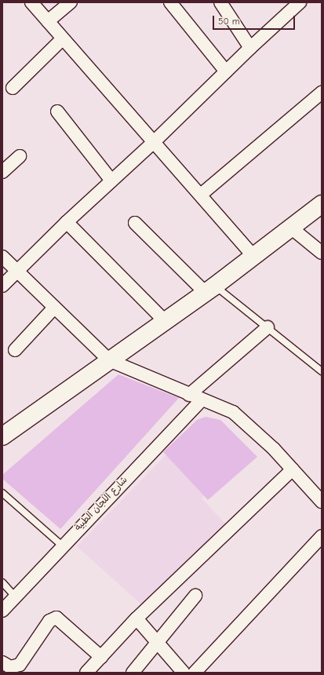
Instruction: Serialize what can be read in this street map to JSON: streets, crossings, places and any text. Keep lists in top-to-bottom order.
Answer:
{
  "streets": {
    "street": ["شارع اللجان الطبية"]
  },
  "scale_bar": "50 m"
}
